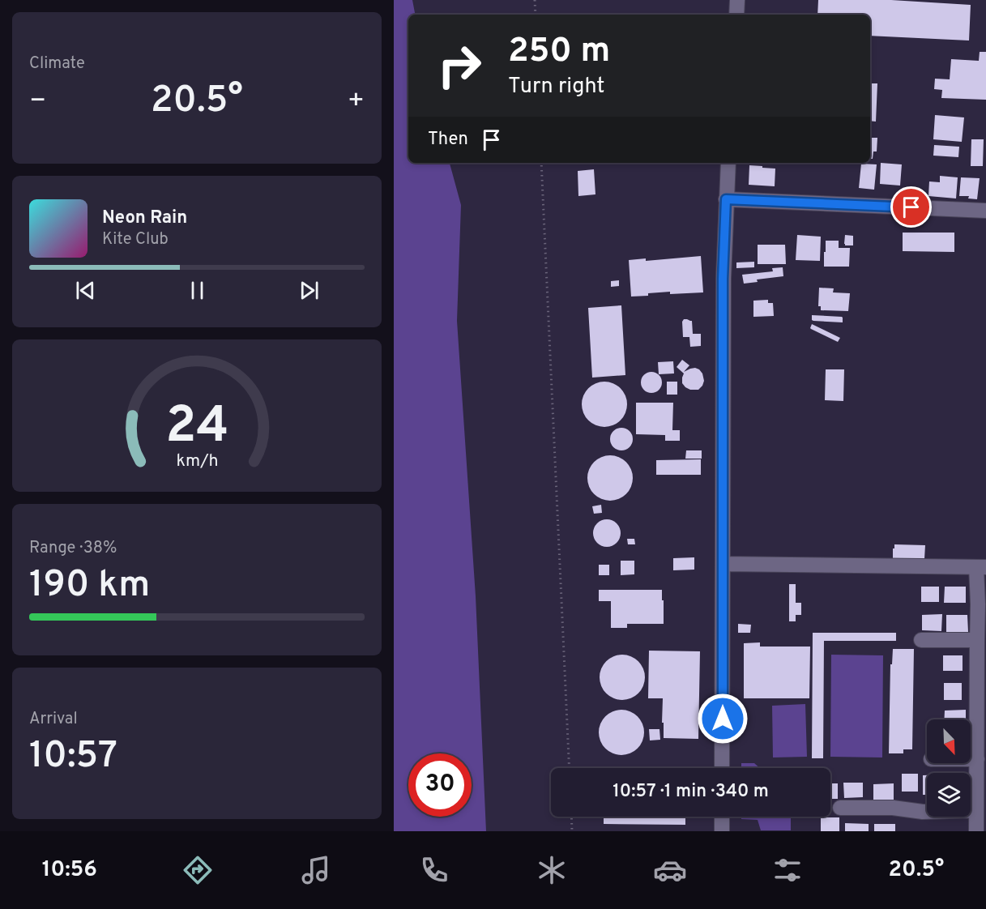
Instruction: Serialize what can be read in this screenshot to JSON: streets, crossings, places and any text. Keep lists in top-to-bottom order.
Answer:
{
  "north": "bottom right",
  "page": {
    "tile": [
      "Climate",
      ["Range · 38%", "190 km"],
      ["Arrival", "10:57"]
    ],
    "turn": ["250 m", "Turn right"],
    "heat": ["−", "20.5°", "+"],
    "then": "Then",
    "song": ["Neon Rain", "Kite Club"],
    "limit": "30",
    "trip": "10:57 · 1 min · 340 m",
    "tabs": ["10:56", "20.5°"],
    "gauge": ["24", "km/h"]
  }
}
